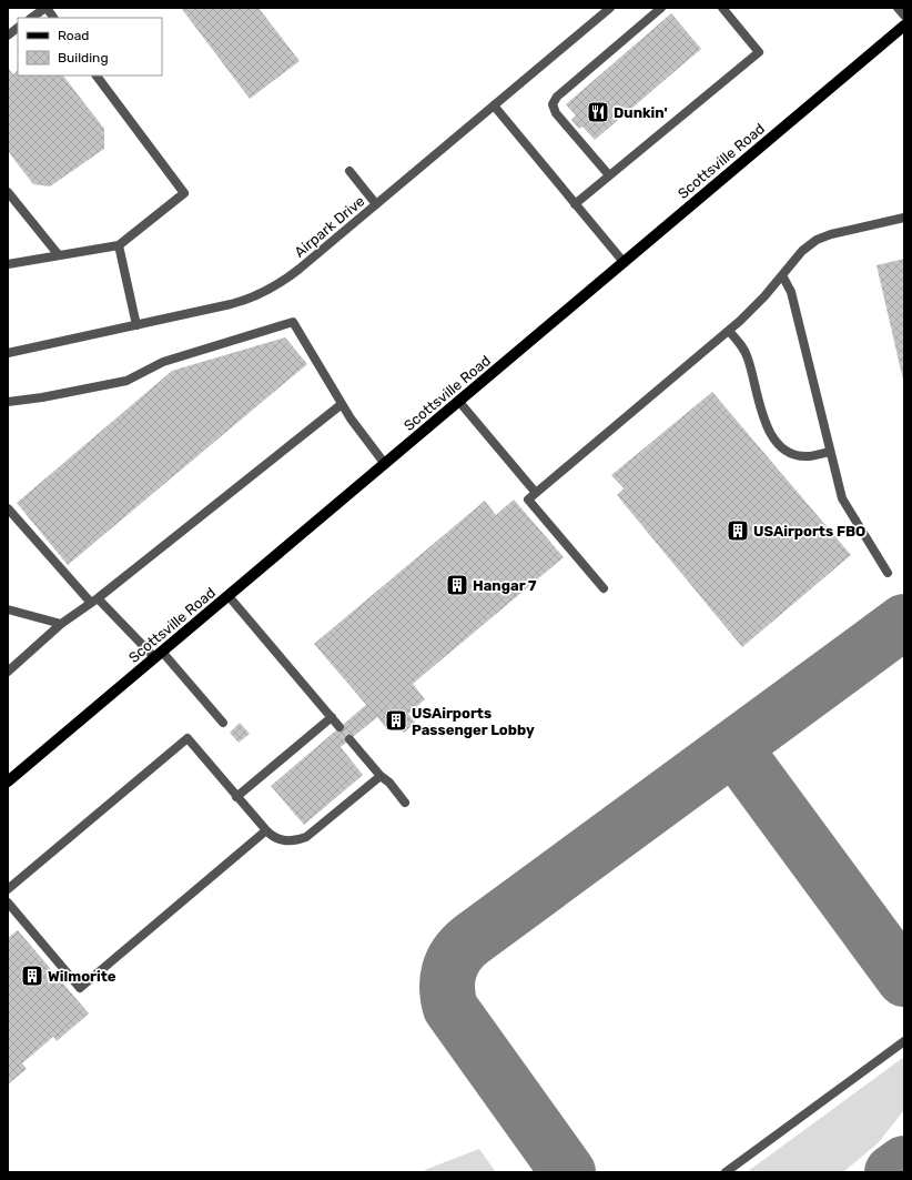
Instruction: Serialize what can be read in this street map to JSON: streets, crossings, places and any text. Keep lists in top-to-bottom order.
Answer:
{
  "streets": {
    "main road": ["Scottsville Road"],
    "street": ["Airpark Drive"]
  },
  "places": {
    "restaurant": ["Dunkin'"],
    "building": [
      "USAirports FBO",
      "Hangar 7",
      "USAirports Passenger Lobby",
      "Wilmorite"
    ]
  },
  "legend": ["Road", "Building"]
}
